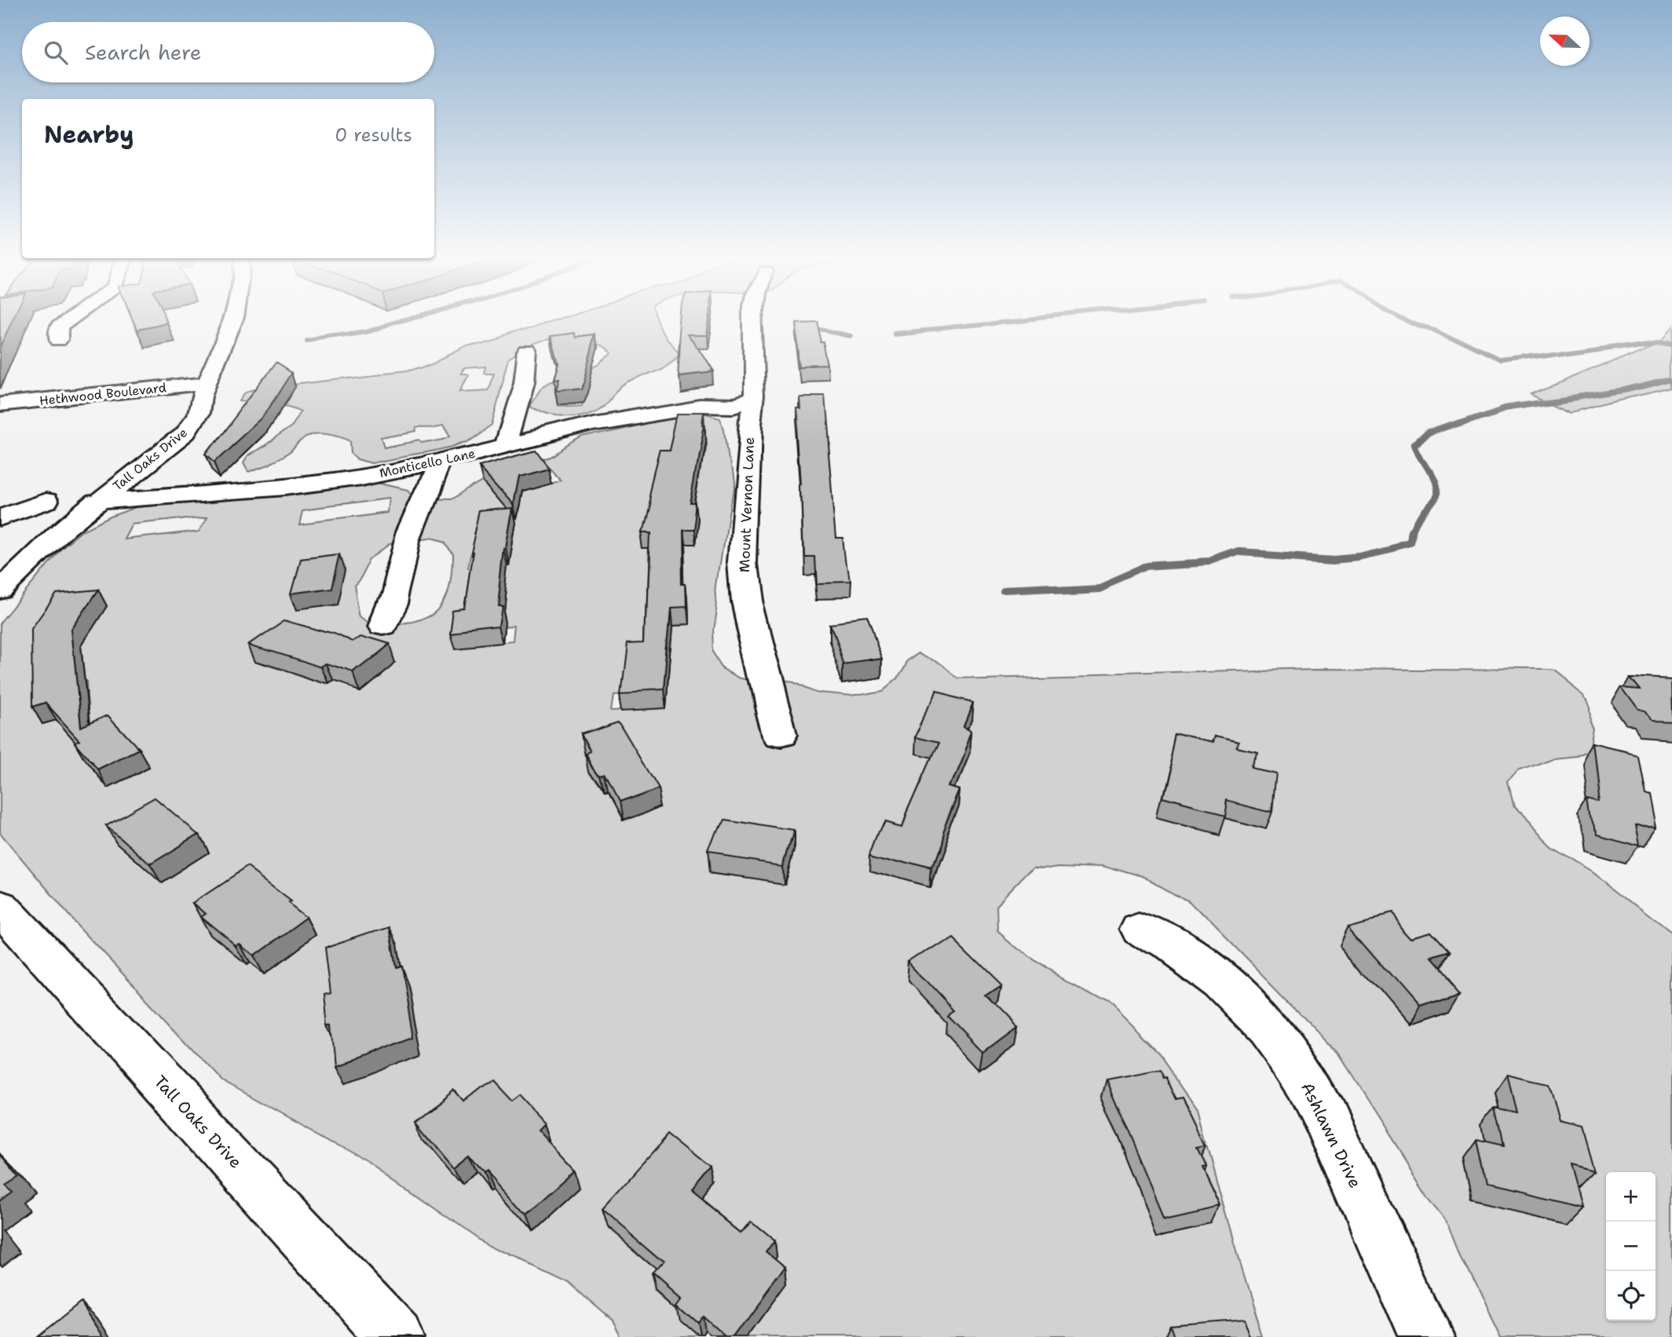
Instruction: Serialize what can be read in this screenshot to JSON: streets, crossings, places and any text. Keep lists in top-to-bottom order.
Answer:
{
  "streets": {
    "street": [
      "Hethwood Boulevard",
      "Tall Oaks Drive",
      "Monticello Lane",
      "Mount Vernon Lane",
      "Ashlawn Drive"
    ]
  },
  "crossings": [
    ["Hethwood Boulevard", "Tall Oaks Drive"],
    ["Tall Oaks Drive", "Monticello Lane"],
    ["Monticello Lane", "Mount Vernon Lane"]
  ],
  "north": "left",
  "page": {
    "search": "Search here",
    "heading": ["Nearby", "0 results"],
    "map_buttons": ["+", "−"]
  }
}
